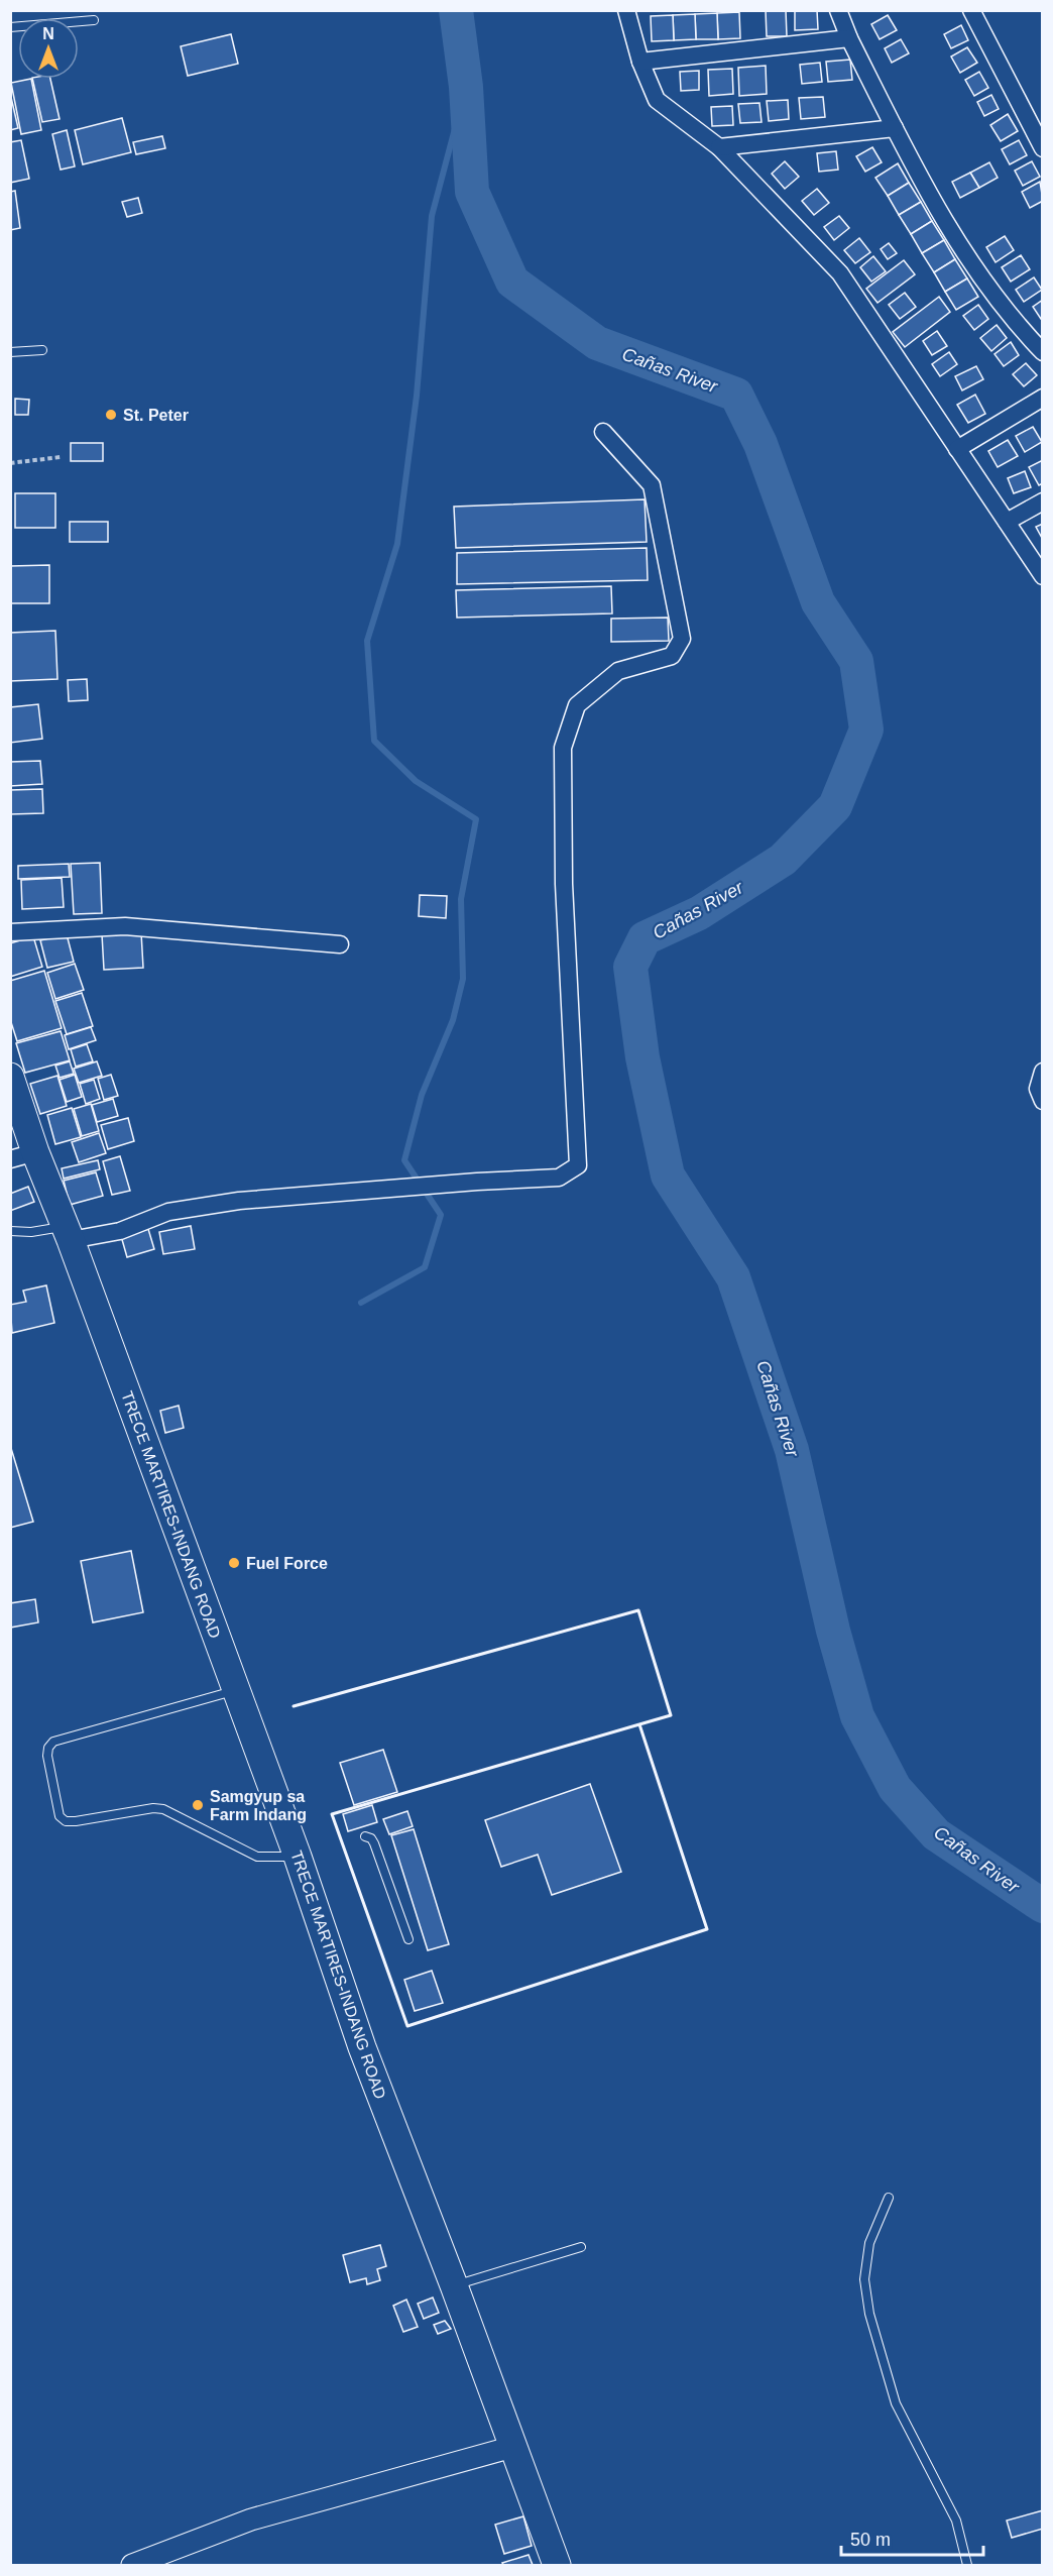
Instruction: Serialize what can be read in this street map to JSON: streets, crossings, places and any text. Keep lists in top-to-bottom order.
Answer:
{
  "streets": {
    "main road": ["TRECE MARTIRES-INDANG ROAD"]
  },
  "water": ["Cañas River"],
  "places": ["St. Peter", "Fuel Force", "Samgyup sa Farm Indang"],
  "scale_bar": "50 m",
  "north": "top"
}
